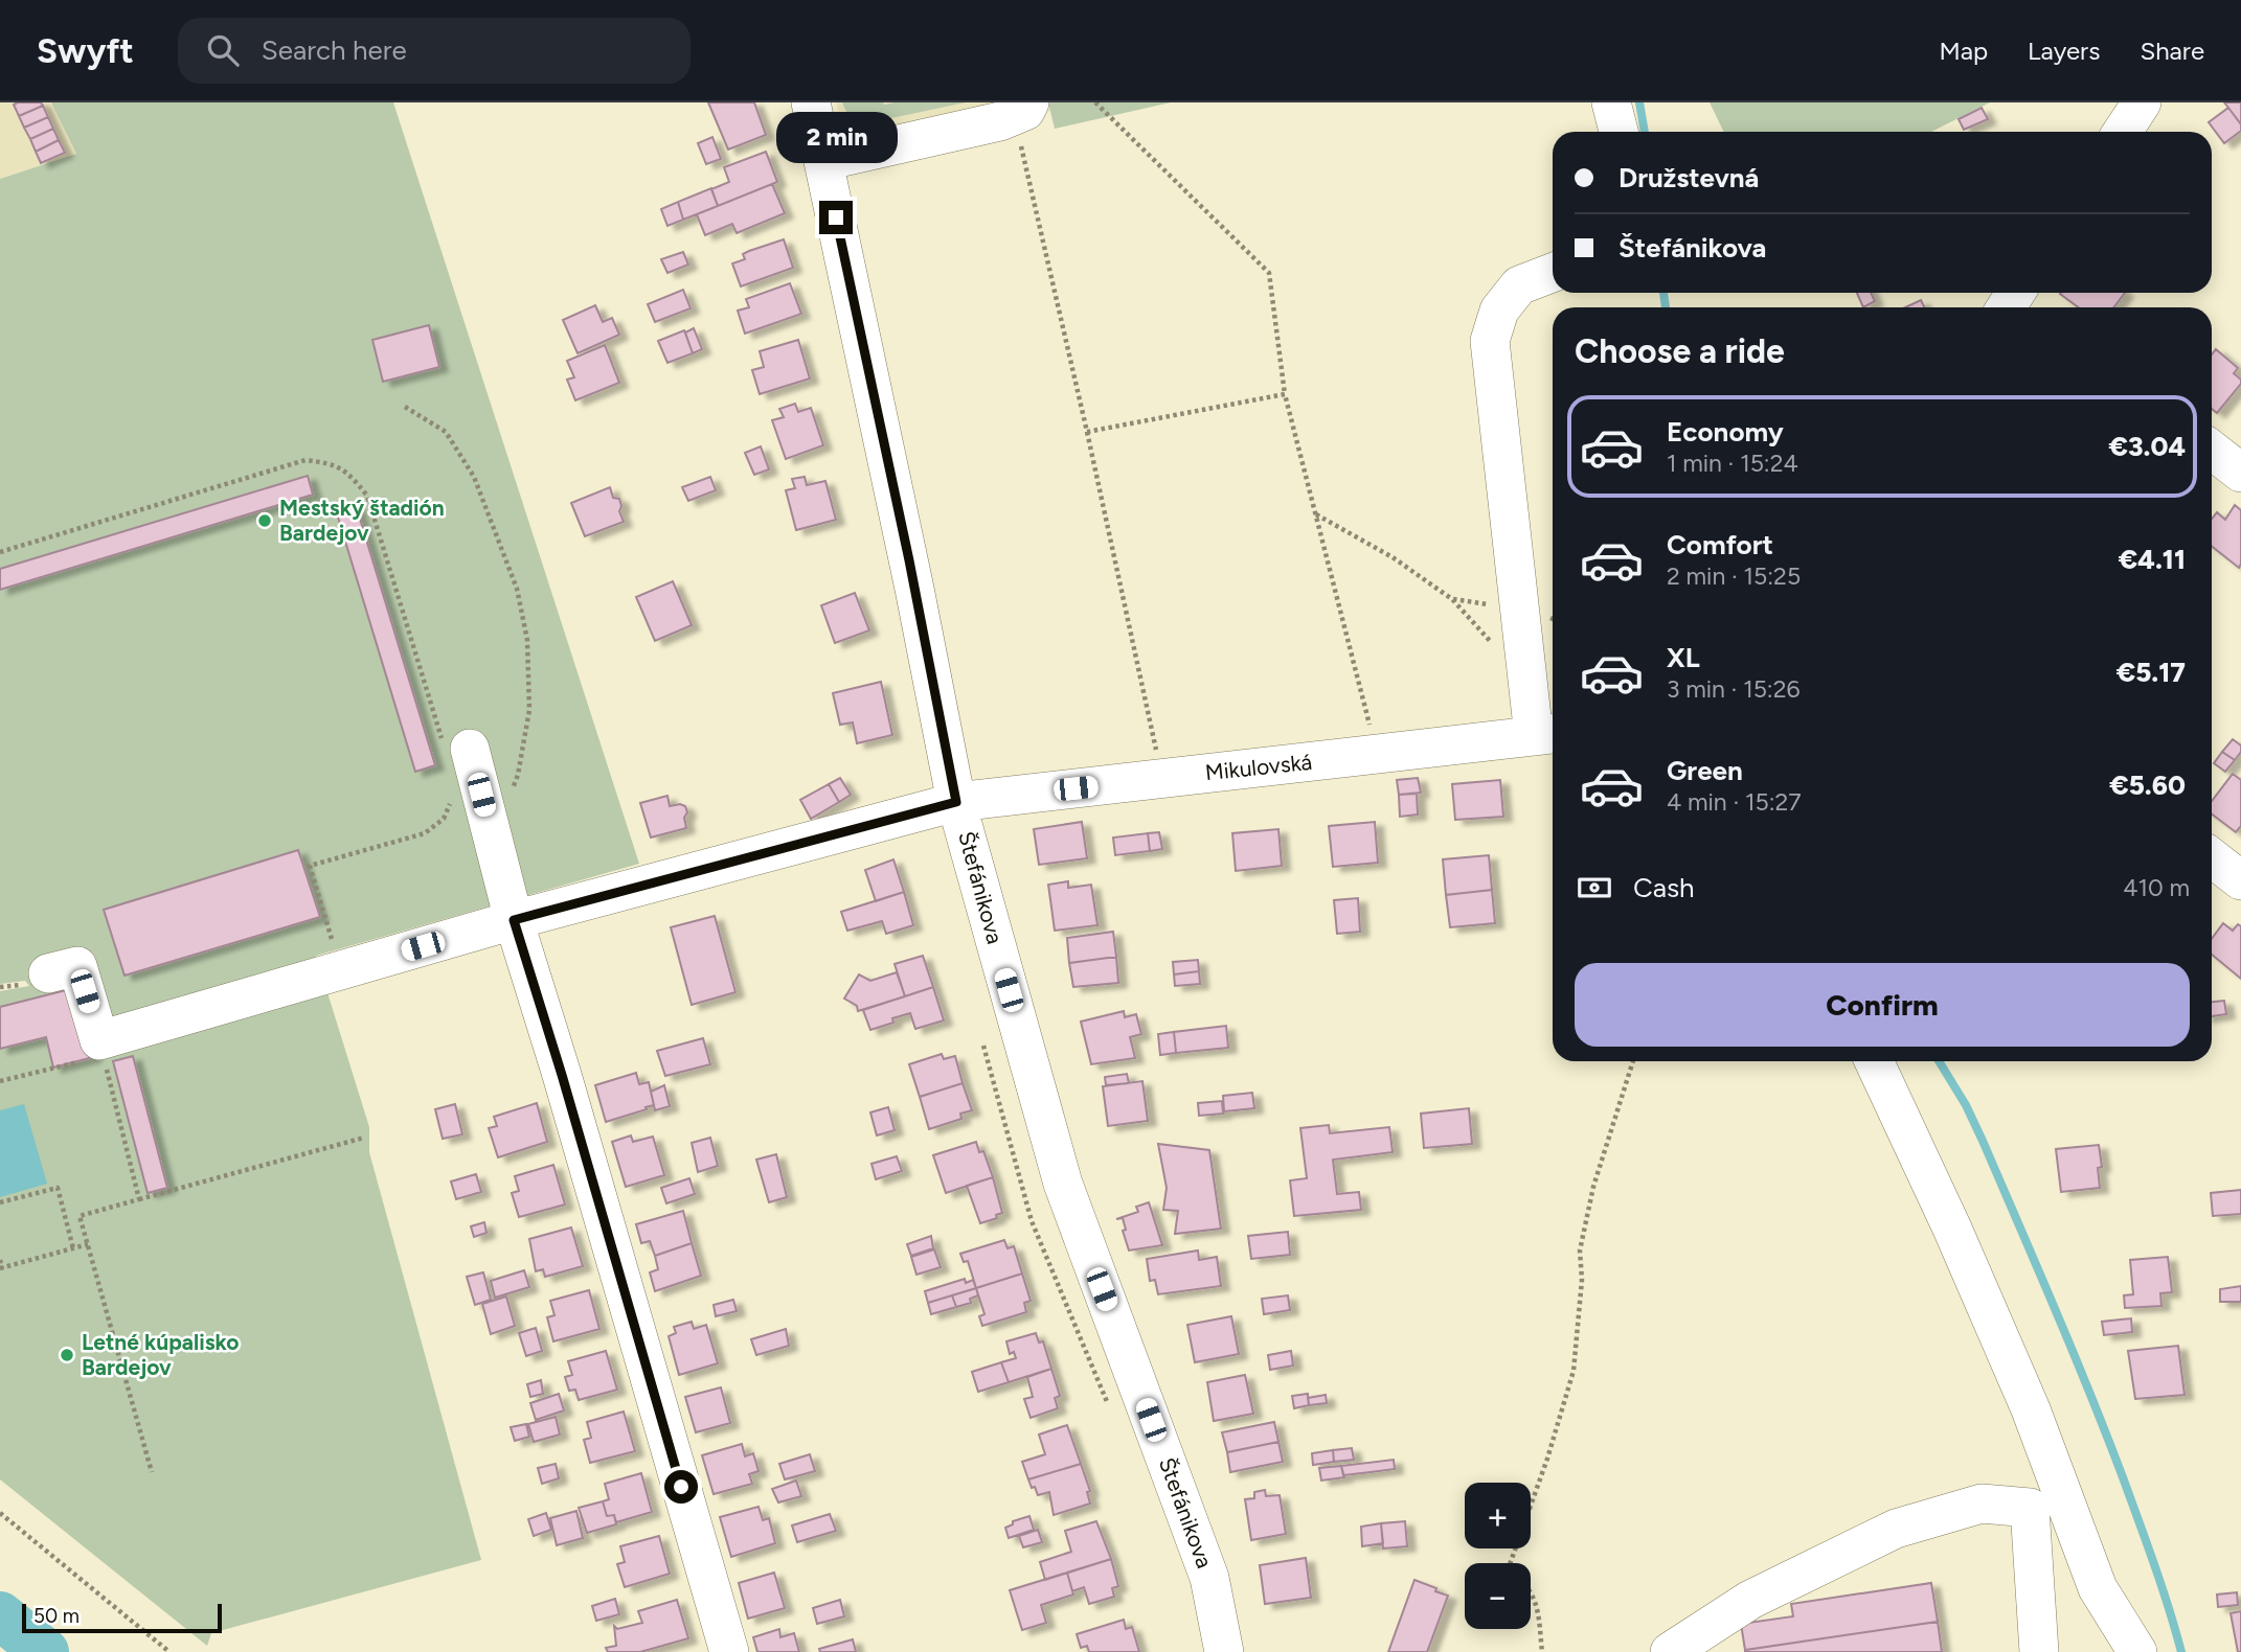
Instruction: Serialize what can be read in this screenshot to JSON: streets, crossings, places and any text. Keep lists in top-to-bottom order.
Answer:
{
  "streets": {
    "street": ["Mikulovská", "Štefánikova"]
  },
  "crossings": [
    ["Mikulovská", "Štefánikova"]
  ],
  "places": ["Mestský štadión Bardejov", "Letné kúpalisko Bardejov"],
  "scale_bar": "50 m",
  "page": {
    "header": "Swyft",
    "search": "Search here",
    "nav": ["Map", "Layers", "Share"],
    "bubble": "2 min",
    "banner": ["Družstevná", "Štefánikova"],
    "heading": "Choose a ride",
    "list": [
      {
        "name": "Economy",
        "note": "1 min · 15:24",
        "value": "€3.04"
      },
      {
        "name": "Comfort",
        "note": "2 min · 15:25",
        "value": "€4.11"
      },
      {
        "name": "XL",
        "note": "3 min · 15:26",
        "value": "€5.17"
      },
      {
        "name": "Green",
        "note": "4 min · 15:27",
        "value": "€5.60"
      }
    ],
    "pay": ["Cash", "410 m"],
    "buttons": "Confirm",
    "map_buttons": ["+", "−"],
    "scale": "50 m"
  }
}
